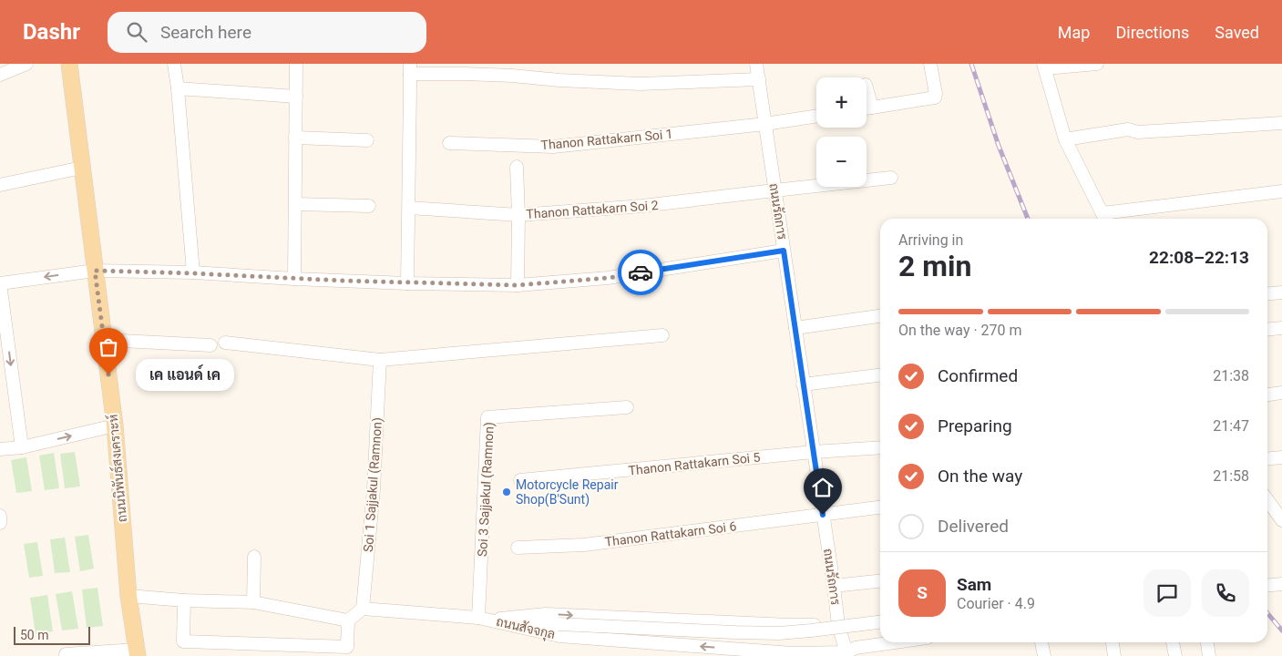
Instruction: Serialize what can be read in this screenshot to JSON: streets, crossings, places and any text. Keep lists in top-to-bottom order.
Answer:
{
  "streets": {
    "main road": ["ถนนนิพันธ์สงเคราะห์"],
    "street": [
      "Thanon Rattakarn Soi 1",
      "Thanon Rattakarn Soi 2",
      "ถนนรัถการ",
      "Thanon Rattakarn Soi 5",
      "Soi 1 Sajjakul (Ramnon)",
      "Soi 3 Sajjakul (Ramnon)",
      "Thanon Rattakarn Soi 6",
      "ถนนสัจจกุล"
    ]
  },
  "crossings": [
    ["Thanon Rattakarn Soi 1", "ถนนรัถการ"],
    ["Thanon Rattakarn Soi 2", "ถนนรัถการ"],
    ["ถนนรัถการ", "Thanon Rattakarn Soi 5"],
    ["ถนนรัถการ", "Thanon Rattakarn Soi 6"],
    ["ถนนรัถการ", "ถนนสัจจกุล"],
    ["Soi 1 Sajjakul (Ramnon)", "ถนนสัจจกุล"],
    ["Soi 3 Sajjakul (Ramnon)", "ถนนสัจจกุล"]
  ],
  "places": ["เค แอนด์ เค", "Motorcycle Repair Shop(B'Sunt)"],
  "scale_bar": "50 m",
  "page": {
    "header": "Dashr",
    "search": "Search here",
    "nav": ["Map", "Directions", "Saved"],
    "map_buttons": ["+", "−"],
    "heading": ["2 min", "Arriving in", "22:08–22:13"],
    "panel": ["Sam", "Courier · 4.9"],
    "bar": "On the way · 270 m",
    "list": [
      ["Confirmed", "21:38"],
      ["Preparing", "21:47"],
      ["On the way", "21:58"],
      "Delivered"
    ],
    "bubble": "เค แอนด์ เค",
    "round": "S",
    "scale": "50 m"
  }
}
